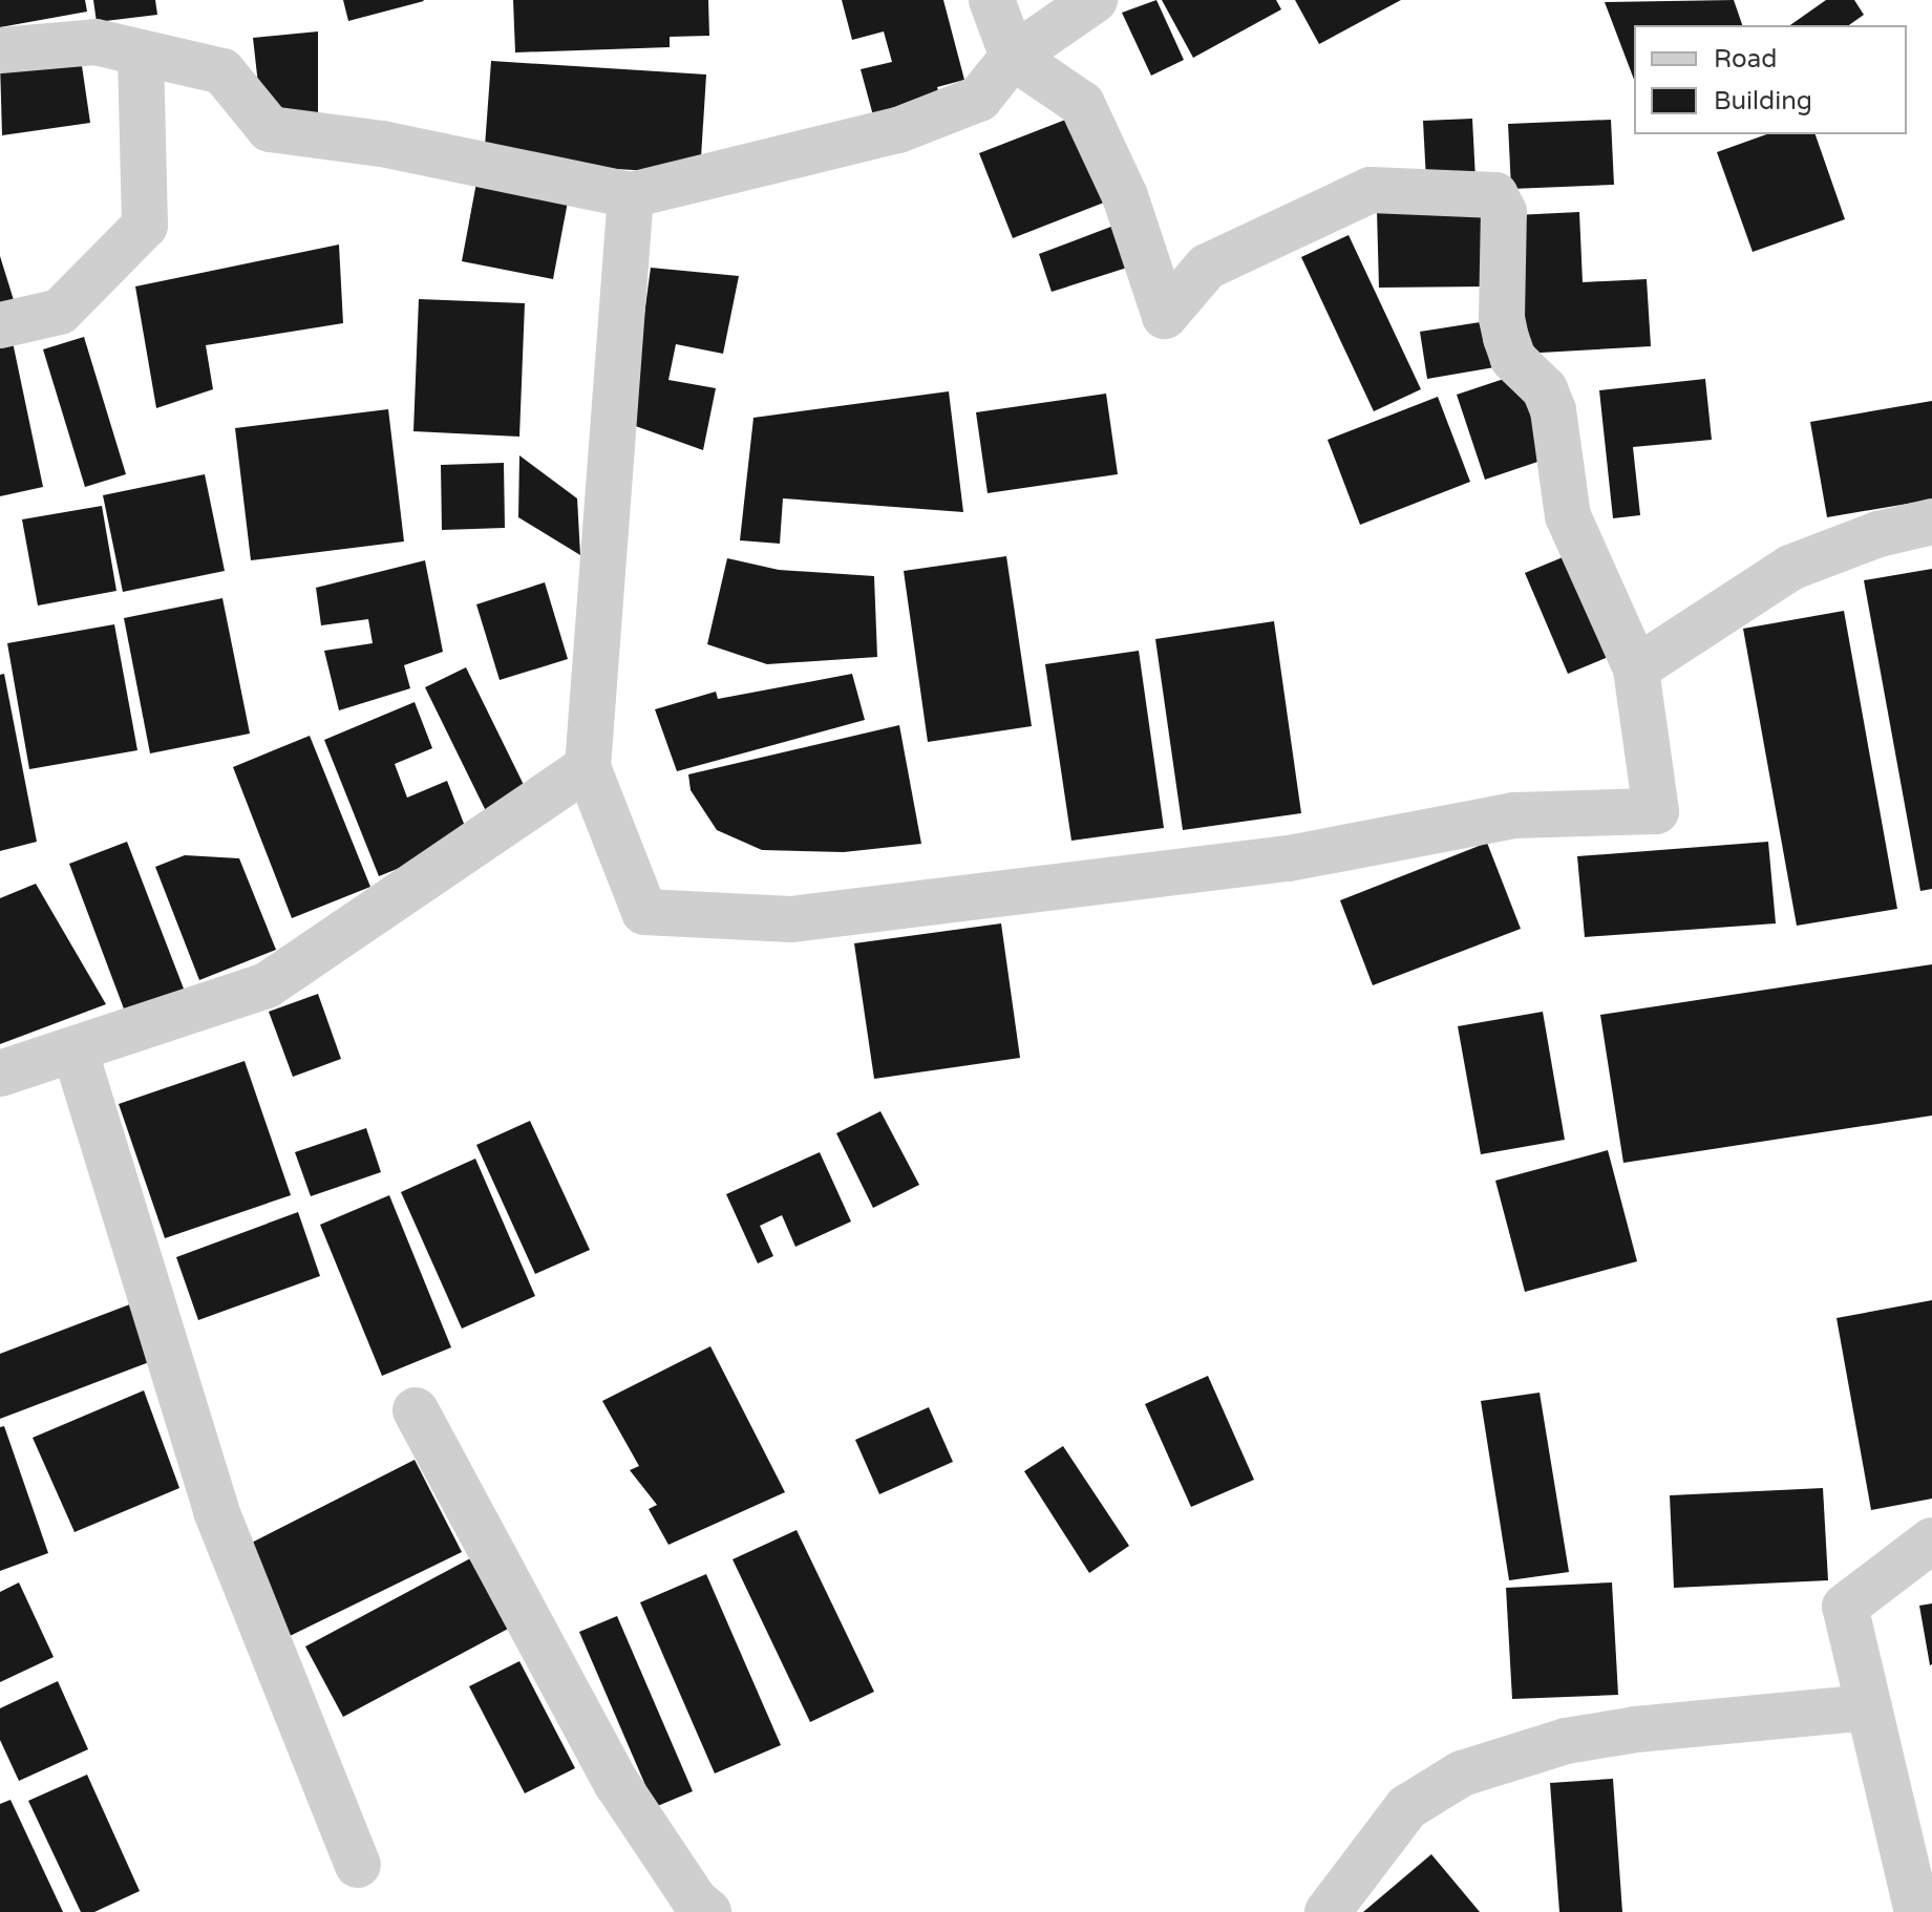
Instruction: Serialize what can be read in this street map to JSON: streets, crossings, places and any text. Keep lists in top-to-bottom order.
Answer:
{
  "legend": ["Road", "Building"]
}
